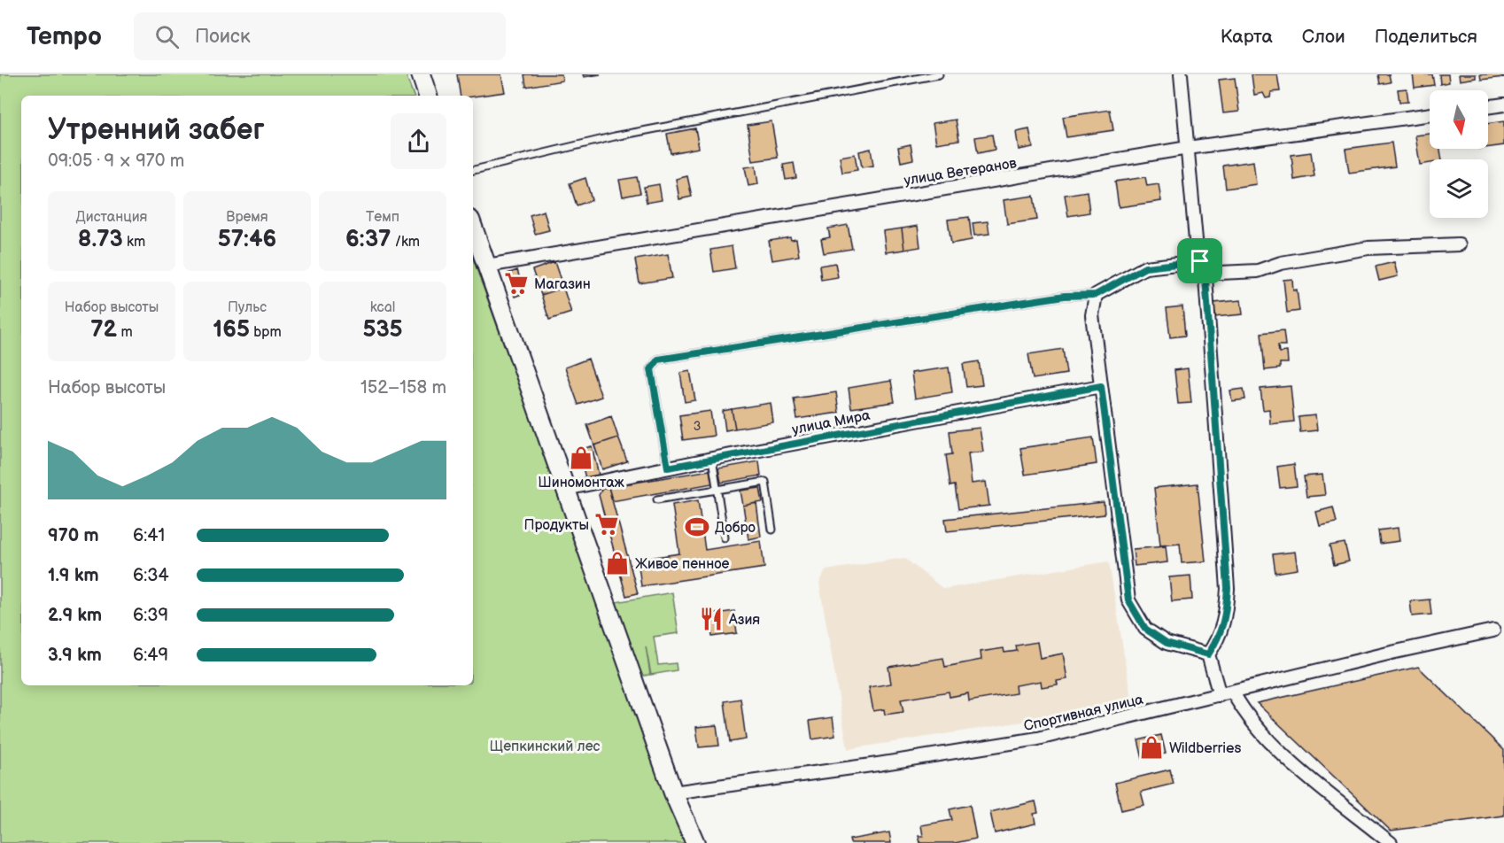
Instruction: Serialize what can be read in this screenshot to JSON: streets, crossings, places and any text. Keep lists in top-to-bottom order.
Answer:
{
  "streets": {
    "street": ["улица Ветеранов", "улица Мира", "Спортивная улица"]
  },
  "parks": ["Щепкинский лес"],
  "places": {
    "supermarket": ["Магазин", "Продукты"],
    "shop": ["Шиномонтаж", "Живое пенное", "Wildberries"],
    "sports": ["Добро"],
    "restaurant": ["Азия"]
  },
  "house_numbers": ["3"],
  "north": "bottom",
  "page": {
    "header": "Tempo",
    "search": "Поиск",
    "nav": ["Карта", "Слои", "Поделиться"],
    "heading": ["Утренний забег", "09:05 · 9 × 970 m"],
    "stats": [
      ["Дистанция", "8.73 km"],
      ["Время", "57:46"],
      ["Темп", "6:37 /km"],
      ["Набор высоты", "72 m"],
      ["Пульс", "165 bpm"],
      ["kcal", "535"]
    ],
    "chart": ["Набор высоты", "152–158 m"],
    "list": [
      {
        "name": "970 m",
        "note": "6:41"
      },
      {
        "name": "1.9 km",
        "note": "6:34"
      },
      {
        "name": "2.9 km",
        "note": "6:39"
      },
      {
        "name": "3.9 km",
        "note": "6:49"
      }
    ]
  }
}
